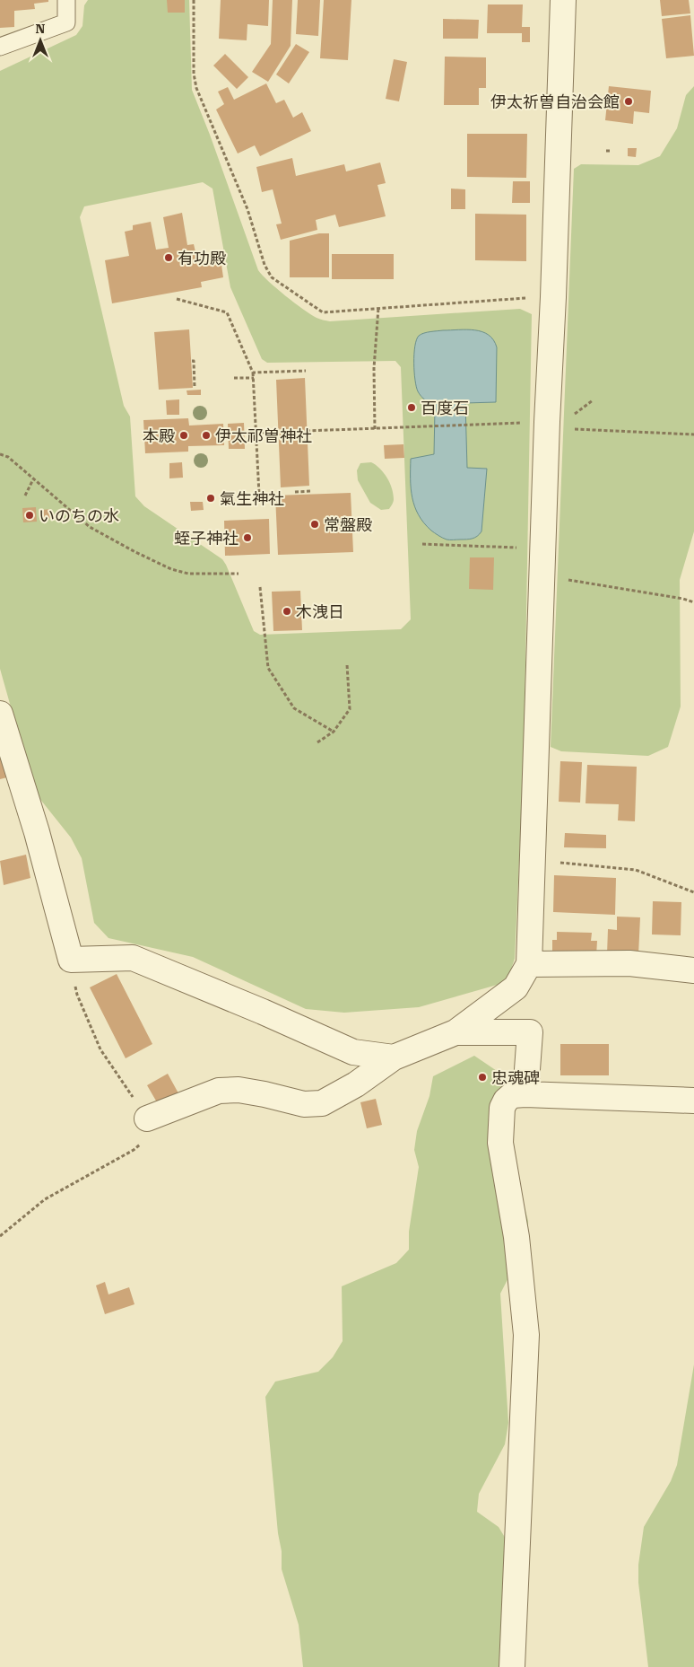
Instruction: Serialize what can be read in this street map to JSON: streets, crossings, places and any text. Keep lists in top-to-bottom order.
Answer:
{
  "places": [
    "伊太祈曽自治会館",
    "有功殿",
    "百度石",
    "本殿",
    "伊太祁曽神社",
    "氣生神社",
    "いのちの水",
    "常盤殿",
    "蛭子神社",
    "木洩日",
    "忠魂碑"
  ],
  "north": "top"
}
